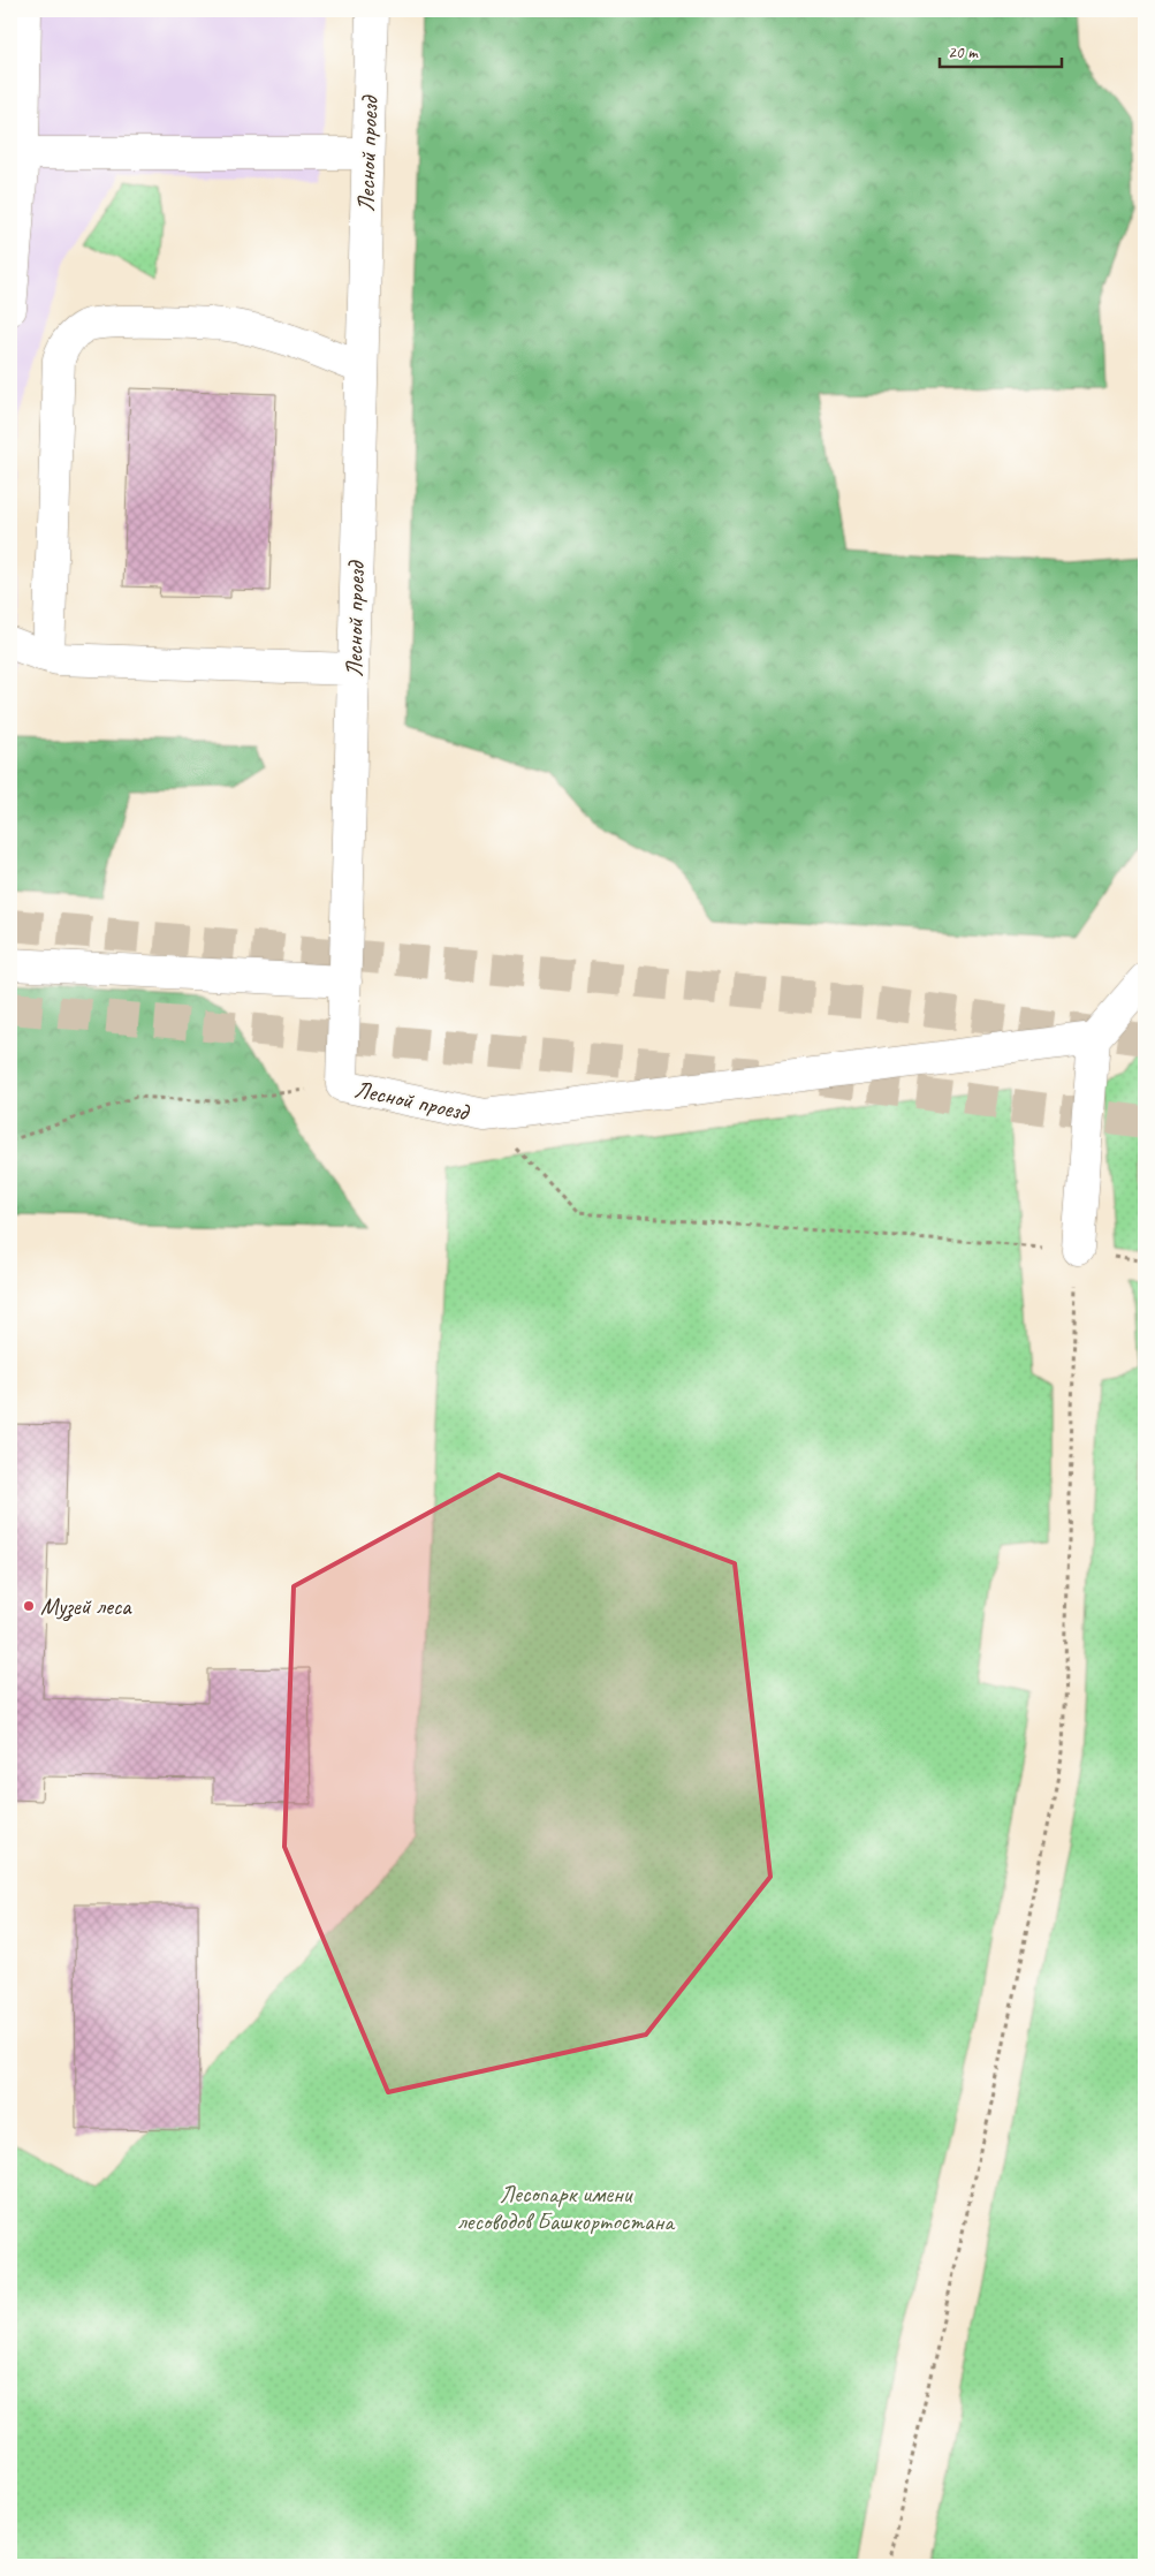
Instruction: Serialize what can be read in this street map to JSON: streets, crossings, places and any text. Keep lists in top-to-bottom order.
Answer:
{
  "streets": {
    "street": ["Лесной проезд"]
  },
  "parks": ["Лесопарк имени лесоводов Башкортостана"],
  "places": ["Музей леса"],
  "scale_bar": "20 m"
}
